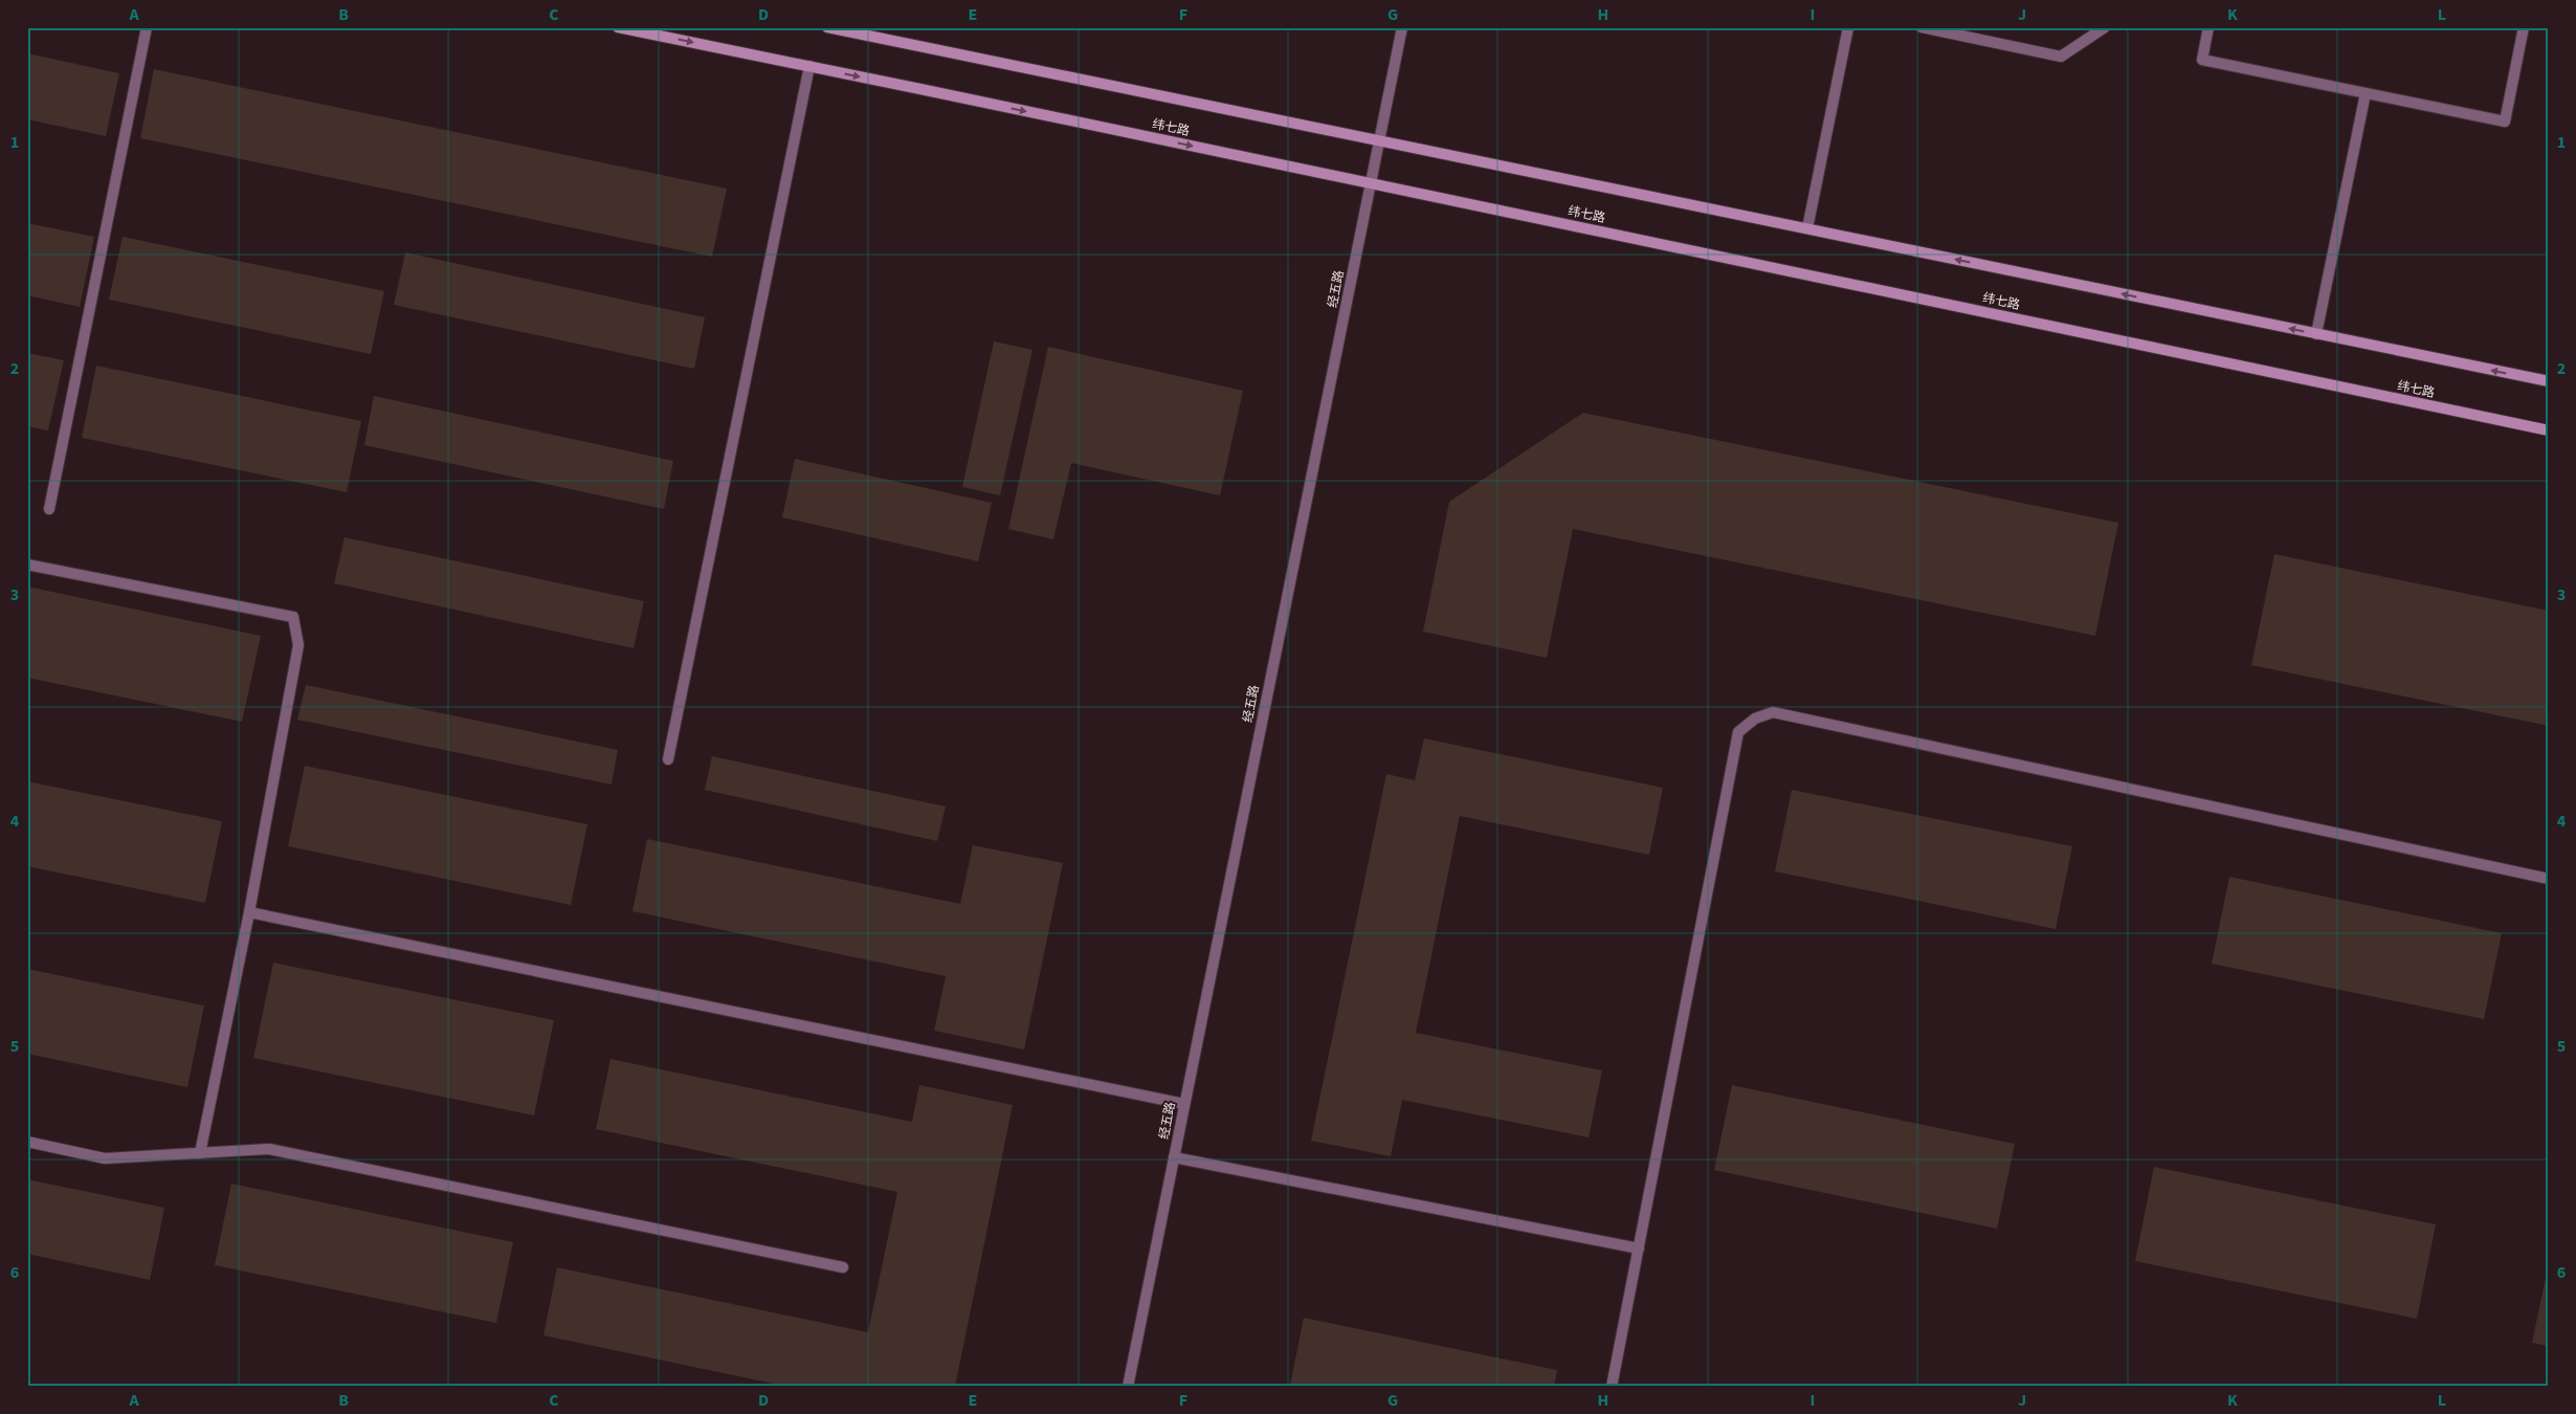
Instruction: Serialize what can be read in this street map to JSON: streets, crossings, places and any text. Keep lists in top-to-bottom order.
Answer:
{
  "streets": {
    "main road": ["纬七路"],
    "street": ["经五路"]
  },
  "crossings": [
    ["纬七路", "经五路"]
  ],
  "grid": {
    "columns": [
      "A",
      "B",
      "C",
      "D",
      "E",
      "F",
      "G",
      "H",
      "I",
      "J",
      "K",
      "L"
    ],
    "rows": [
      "1",
      "2",
      "3",
      "4",
      "5",
      "6"
    ]
  }
}
